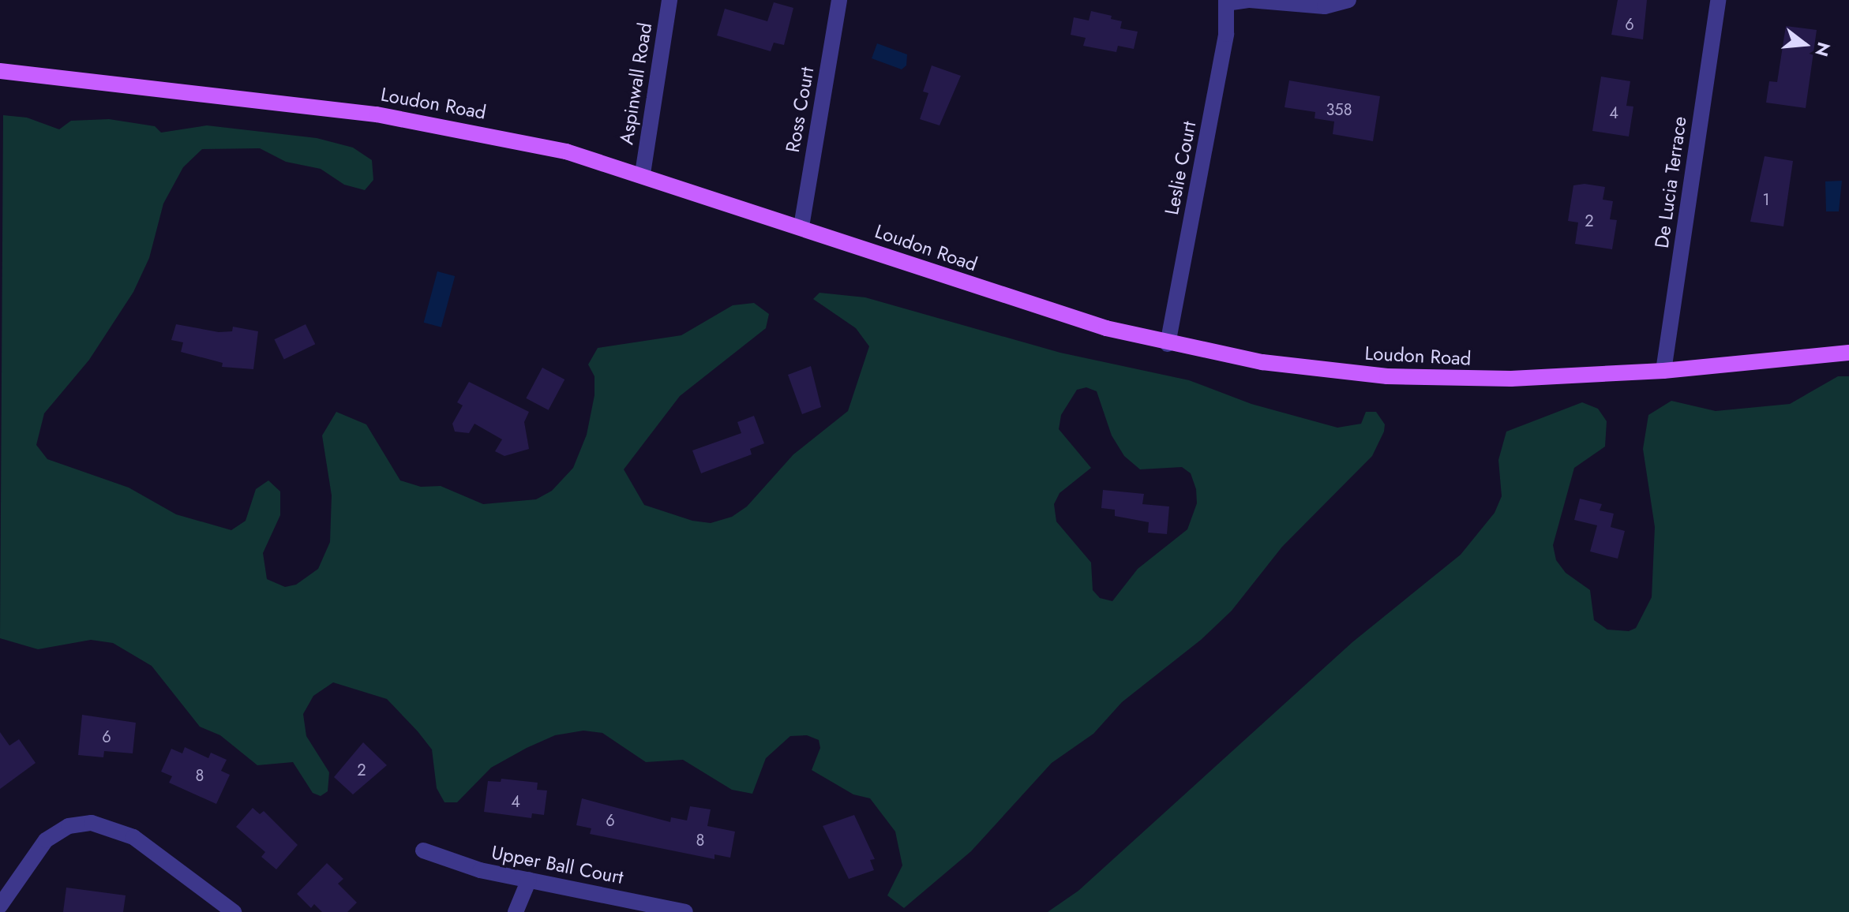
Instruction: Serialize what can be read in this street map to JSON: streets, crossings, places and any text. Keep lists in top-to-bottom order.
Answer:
{
  "streets": {
    "main road": ["Loudon Road"],
    "street": [
      "Aspinwall Road",
      "Ross Court",
      "Leslie Court",
      "De Lucia Terrace",
      "Upper Ball Court"
    ]
  },
  "crossings": [
    ["Aspinwall Road", "Loudon Road"],
    ["Loudon Road", "Ross Court"],
    ["Loudon Road", "Leslie Court"],
    ["Loudon Road", "De Lucia Terrace"]
  ],
  "house_numbers": [
    "6",
    "358",
    "4",
    "1",
    "2",
    "6",
    "2",
    "8",
    "4",
    "6",
    "8"
  ],
  "north": "right"
}
